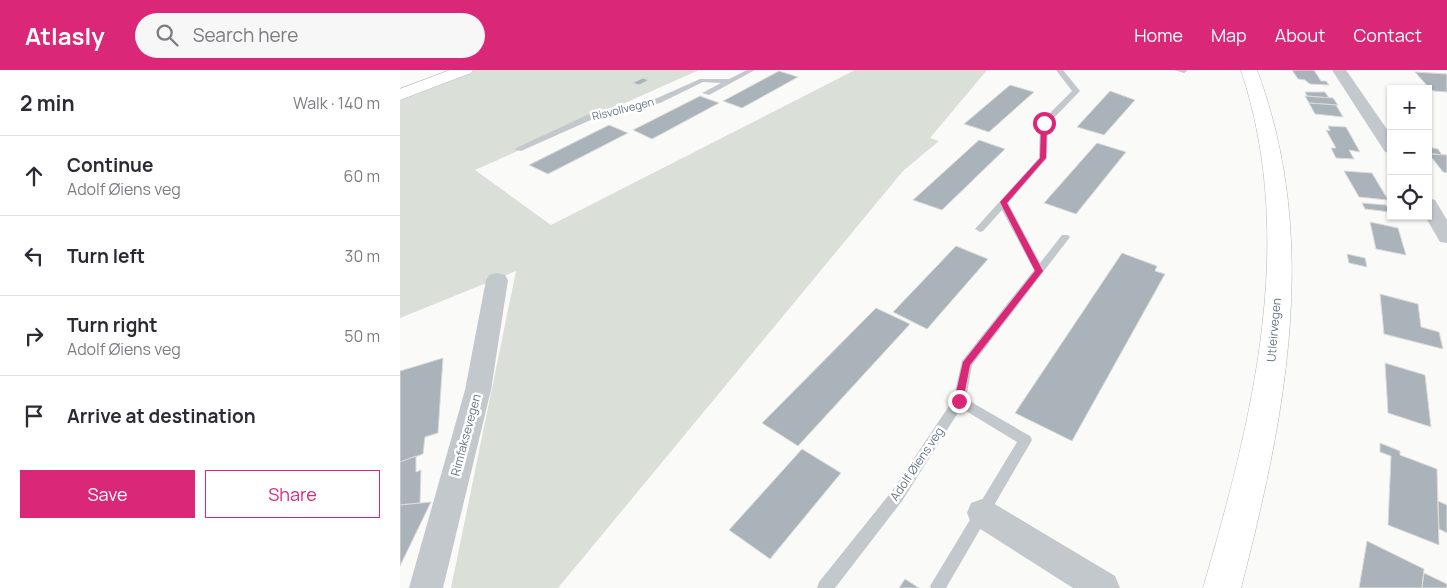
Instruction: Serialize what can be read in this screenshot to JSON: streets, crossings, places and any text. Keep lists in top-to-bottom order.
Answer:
{
  "streets": {
    "main road": ["Utleirvegen"],
    "street": ["Rimfaksevegen"],
    "lane": ["Risvollvegen", "Adolf Øiens veg"]
  },
  "page": {
    "header": "Atlasly",
    "search": "Search here",
    "nav": [
      "Home",
      "Map",
      "About",
      "Contact"
    ],
    "heading": ["2 min", "Walk · 140 m"],
    "map_buttons": ["+", "−"],
    "list": [
      ["Continue", "Adolf Øiens veg", "60 m"],
      ["Turn left", "30 m"],
      ["Turn right", "Adolf Øiens veg", "50 m"],
      "Arrive at destination"
    ],
    "buttons": ["Save", "Share"]
  }
}
